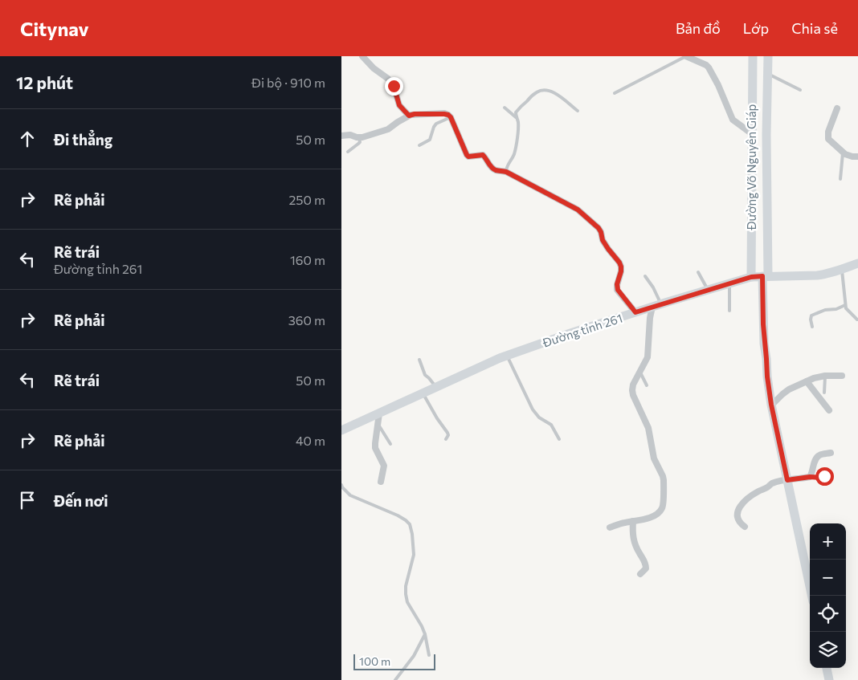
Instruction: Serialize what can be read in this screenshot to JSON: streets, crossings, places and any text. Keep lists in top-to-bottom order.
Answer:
{
  "streets": {
    "main road": ["Đường Võ Nguyên Giáp", "Đường tỉnh 261"]
  },
  "crossings": [
    ["Đường Võ Nguyên Giáp", "Đường tỉnh 261"]
  ],
  "scale_bar": "100 m",
  "page": {
    "header": "Citynav",
    "nav": ["Bản đồ", "Lớp", "Chia sẻ"],
    "heading": ["12 phút", "Đi bộ · 910 m"],
    "list": [
      ["Đi thẳng", "50 m"],
      ["Rẽ phải", "250 m"],
      ["Rẽ trái", "Đường tỉnh 261", "160 m"],
      ["Rẽ phải", "360 m"],
      ["Rẽ trái", "50 m"],
      ["Rẽ phải", "40 m"],
      "Đến nơi"
    ],
    "map_buttons": ["+", "−"],
    "scale": "100 m"
  }
}
